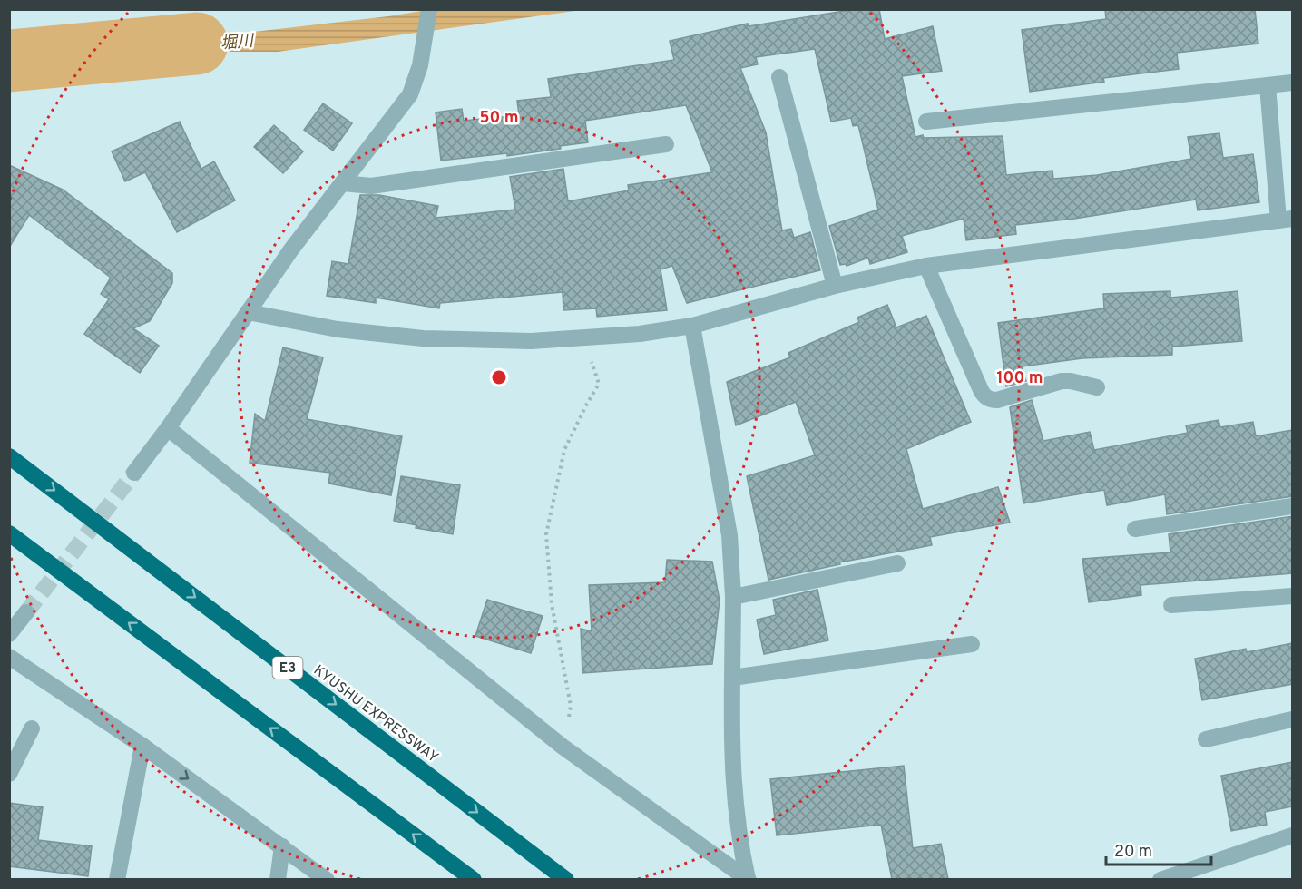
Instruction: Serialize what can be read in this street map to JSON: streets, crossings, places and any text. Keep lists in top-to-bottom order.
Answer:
{
  "streets": {
    "highway": ["E3", "KYUSHU EXPRESSWAY"]
  },
  "water": ["堀川"],
  "scale_bar": "20 m",
  "rings": ["50 m", "100 m"]
}
